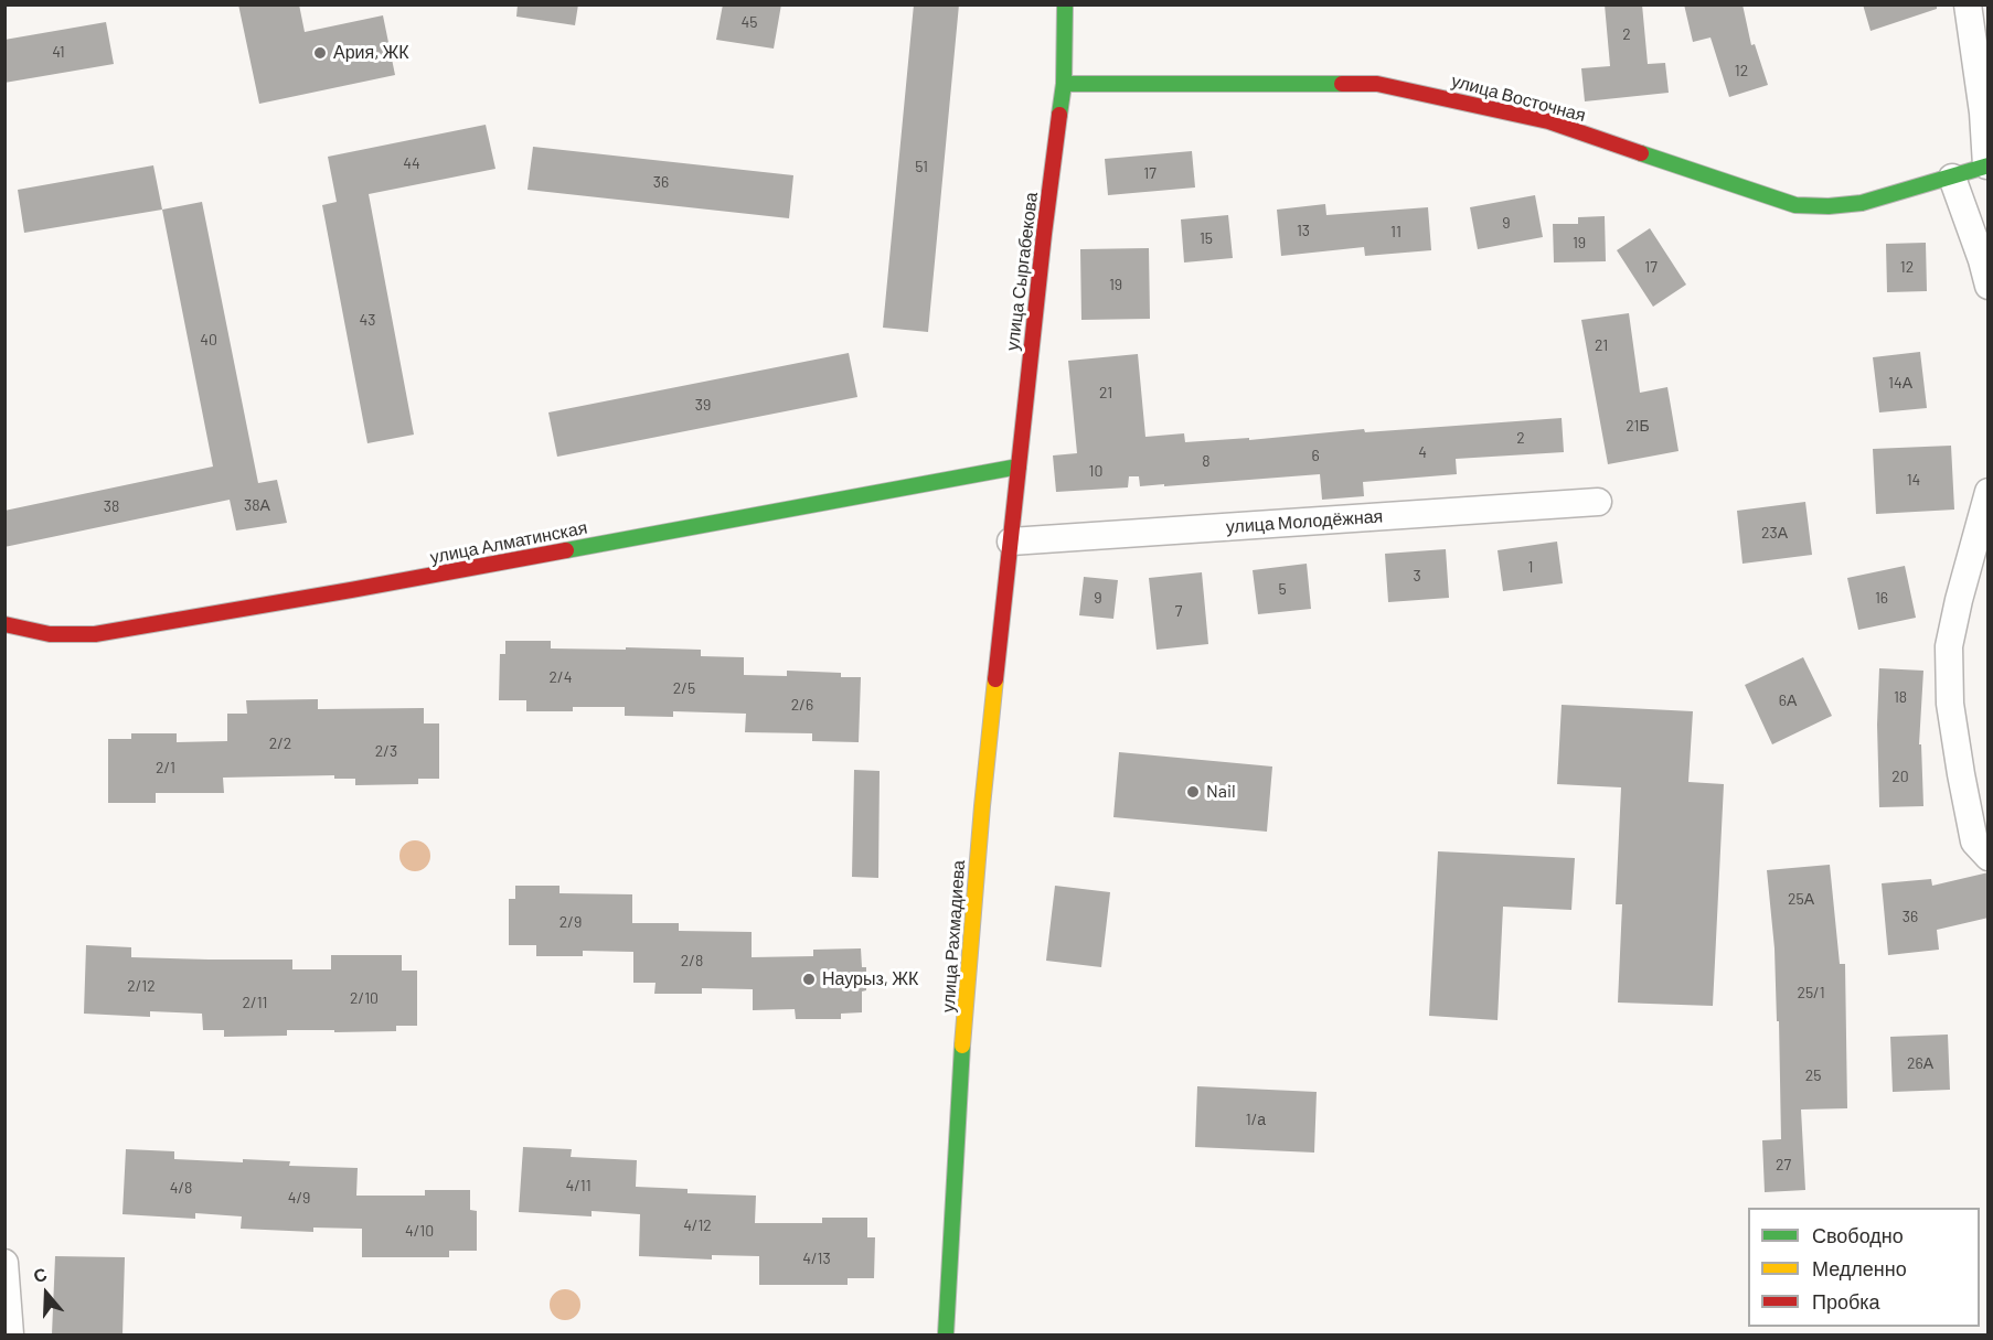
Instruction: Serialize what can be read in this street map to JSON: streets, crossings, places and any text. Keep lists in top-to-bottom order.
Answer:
{
  "streets": {
    "street": [
      "улица Восточная",
      "улица Сыргабекова",
      "улица Молодёжная",
      "улица Алматинская",
      "улица Рахмадиева"
    ]
  },
  "crossings": [
    ["улица Восточная", "улица Сыргабекова"],
    ["улица Сыргабекова", "улица Молодёжная"],
    ["улица Сыргабекова", "улица Алматинская"],
    ["улица Сыргабекова", "улица Рахмадиева"],
    ["улица Молодёжная", "улица Рахмадиева"]
  ],
  "places": ["Ария, ЖК", "Nail", "Наурыз, ЖК"],
  "house_numbers": [
    "45",
    "2",
    "41",
    "12",
    "44",
    "51",
    "17",
    "36",
    "9",
    "13",
    "11",
    "15",
    "19",
    "17",
    "12",
    "19",
    "43",
    "40",
    "21",
    "14А",
    "21",
    "39",
    "21Б",
    "2",
    "4",
    "6",
    "8",
    "10",
    "14",
    "38А",
    "38",
    "23А",
    "1",
    "3",
    "5",
    "9",
    "16",
    "7",
    "2/4",
    "2/5",
    "18",
    "6А",
    "2/6",
    "2/2",
    "2/3",
    "2/1",
    "20",
    "25А",
    "36",
    "2/9",
    "2/8",
    "2/12",
    "25/1",
    "2/10",
    "2/11",
    "26А",
    "25",
    "1/а",
    "27",
    "4/11",
    "4/8",
    "4/9",
    "4/12",
    "4/10",
    "4/13"
  ],
  "legend": ["Свободно", "Медленно", "Пробка"],
  "north": "top"
}
